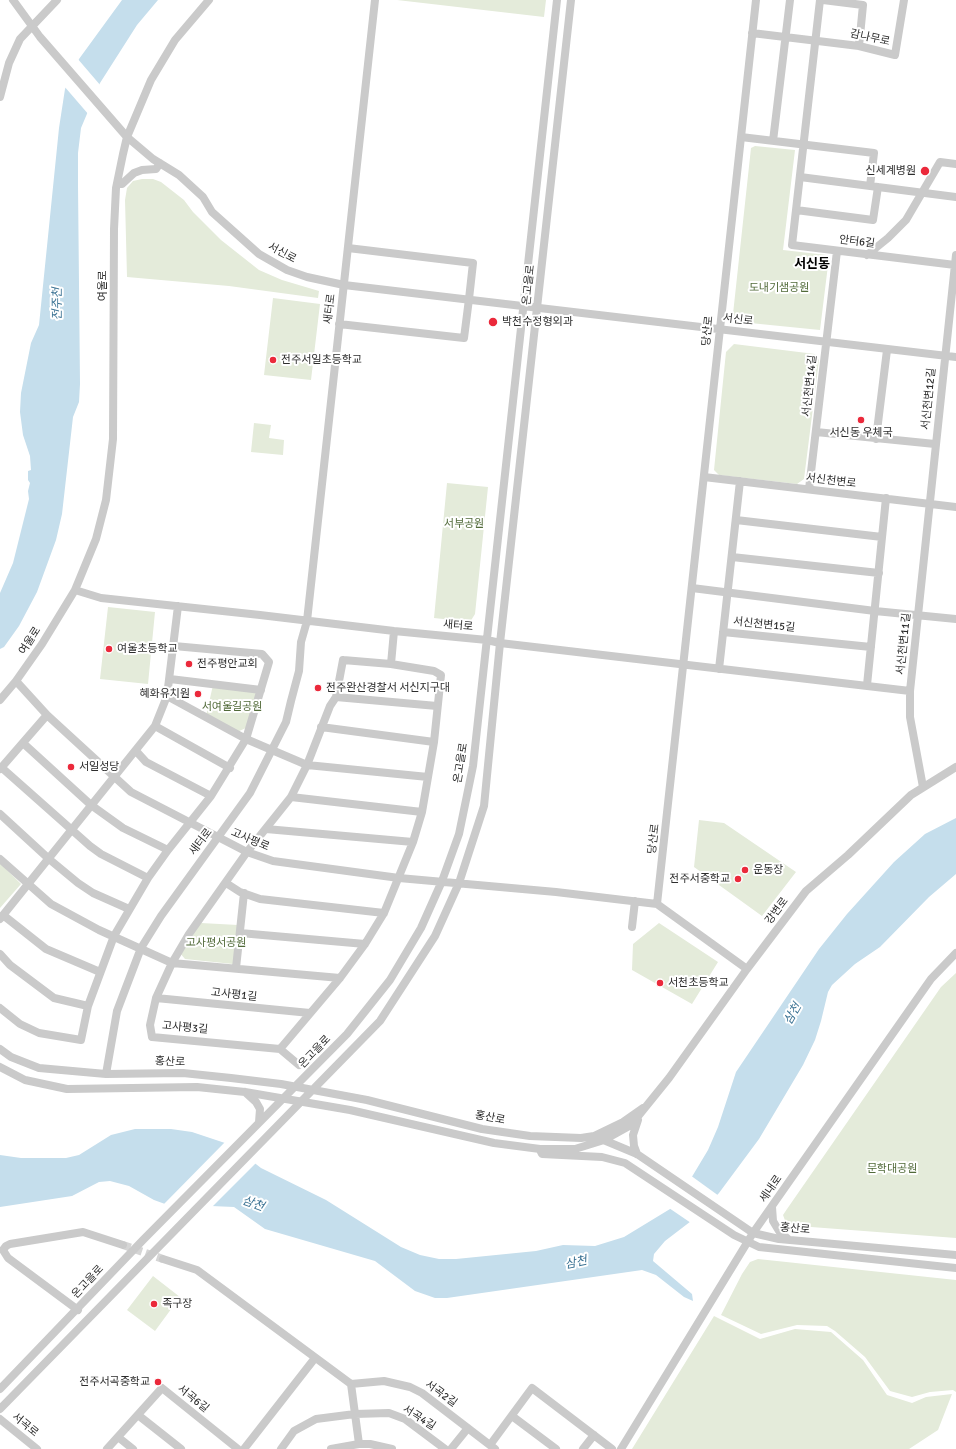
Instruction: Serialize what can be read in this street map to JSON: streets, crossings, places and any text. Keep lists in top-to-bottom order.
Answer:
{
  "streets": {
    "street": [
      "감나무로",
      "안터6길",
      "서신로",
      "온고을로",
      "여울로",
      "새터로",
      "당산로",
      "서신천변14길",
      "서신천변12길",
      "서신천변로",
      "서신천변15길",
      "서신천변11길",
      "고사평로",
      "강변로",
      "고사평1길",
      "고사평3길",
      "홍산로",
      "세내로",
      "서곡2길",
      "서곡6길",
      "서곡4길",
      "서곡로"
    ]
  },
  "crossings": [
    ["감나무로", "안터6길"],
    ["감나무로", "당산로"],
    ["안터6길", "서신천변14길"],
    ["서신로", "온고을로"],
    ["서신로", "여울로"],
    ["서신로", "새터로"],
    ["서신로", "당산로"],
    ["서신로", "서신천변14길"],
    ["서신로", "서신천변12길"],
    ["온고을로", "새터로"],
    ["온고을로", "고사평로"],
    ["온고을로", "홍산로"],
    ["여울로", "고사평로"],
    ["새터로", "고사평로"],
    ["새터로", "홍산로"],
    ["당산로", "서신천변로"],
    ["서신천변14길", "서신천변12길"],
    ["서신천변14길", "서신천변로"],
    ["서신천변12길", "서신천변로"],
    ["서신천변12길", "서신천변11길"],
    ["서신천변로", "서신천변15길"],
    ["서신천변로", "서신천변11길"],
    ["서신천변11길", "강변로"],
    ["고사평로", "고사평3길"],
    ["강변로", "홍산로"],
    ["고사평1길", "고사평3길"],
    ["홍산로", "세내로"]
  ],
  "districts": ["서신동"],
  "water": ["전주천", "삼천"],
  "parks": [
    "도내기샘공원",
    "서부공원",
    "서여울길공원",
    "고사평서공원",
    "문학대공원"
  ],
  "places": [
    "신세계병원",
    "박천수정형외과",
    "전주서일초등학교",
    "서신동 우체국",
    "여울초등학교",
    "전주평안교회",
    "전주완산경찰서 서신지구대",
    "혜화유치원",
    "서일성당",
    "운동장",
    "전주서중학교",
    "서천초등학교",
    "족구장",
    "전주서곡중학교"
  ]
}
